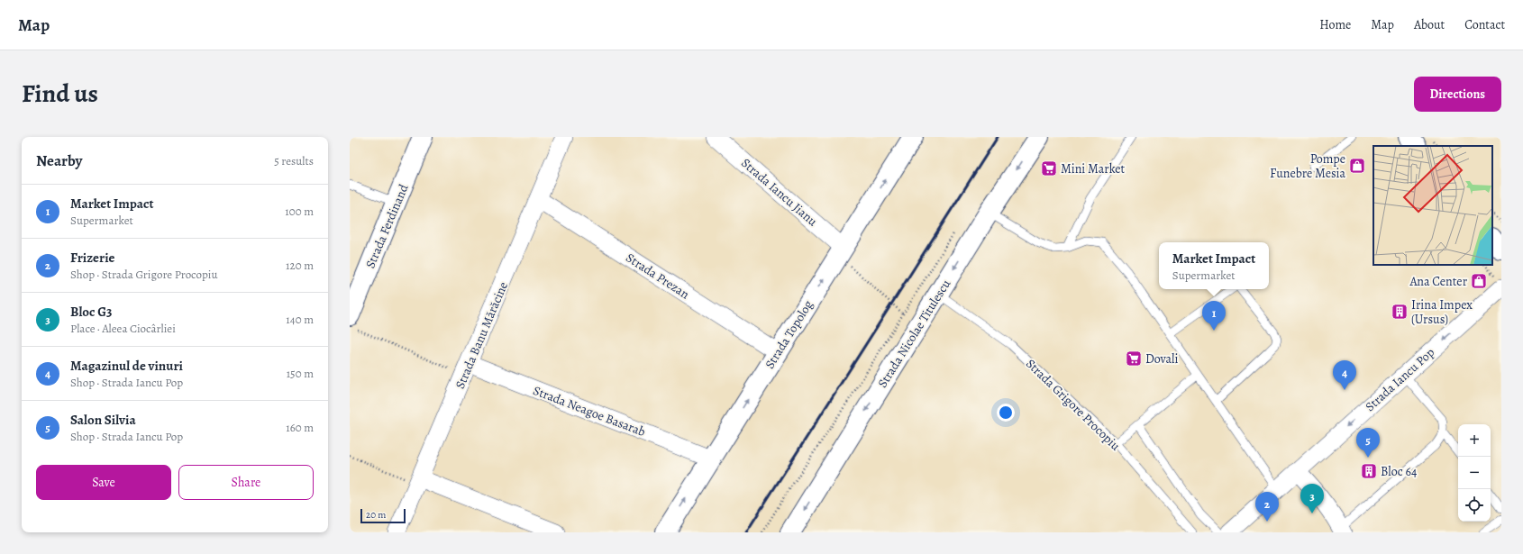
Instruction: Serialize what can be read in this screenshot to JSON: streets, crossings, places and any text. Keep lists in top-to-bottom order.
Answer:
{
  "streets": {
    "main road": ["Strada Ferdinand", "Strada Nicolae Titulescu", "Strada Topolog"],
    "street": [
      "Strada Iancu Jianu",
      "Strada Prezan",
      "Strada Banu Mărăcine",
      "Strada Iancu Pop",
      "Strada Neagoe Basarab"
    ],
    "lane": ["Strada Grigore Procopiu"]
  },
  "crossings": [
    ["Strada Iancu Jianu", "Strada Topolog"],
    ["Strada Prezan", "Strada Topolog"],
    ["Strada Prezan", "Strada Banu Mărăcine"],
    ["Strada Nicolae Titulescu", "Strada Grigore Procopiu"],
    ["Strada Topolog", "Strada Neagoe Basarab"],
    ["Strada Banu Mărăcine", "Strada Neagoe Basarab"]
  ],
  "one_way": ["Strada Nicolae Titulescu", "Strada Topolog", "Strada Iancu Pop"],
  "places": {
    "shop": ["Pompe Funebre Mesia", "Ana Center"],
    "supermarket": ["Mini Market", "Dovali"],
    "building": ["Irina Impex (Ursus)", "Bloc 64"]
  },
  "scale_bar": "20 m",
  "page": {
    "header": "Map",
    "nav": [
      "Home",
      "Map",
      "About",
      "Contact"
    ],
    "title": "Find us",
    "buttons": [
      "Directions",
      ["Save", "Share"]
    ],
    "heading": ["Nearby", "5 results"],
    "list": [
      {
        "mark": "1",
        "name": "Market Impact",
        "note": "Supermarket",
        "value": "100 m"
      },
      {
        "mark": "2",
        "name": "Frizerie",
        "note": "Shop · Strada Grigore Procopiu",
        "value": "120 m"
      },
      {
        "mark": "3",
        "name": "Bloc G3",
        "note": "Place · Aleea Ciocârliei",
        "value": "140 m"
      },
      {
        "mark": "4",
        "name": "Magazinul de vinuri",
        "note": "Shop · Strada Iancu Pop",
        "value": "150 m"
      },
      {
        "mark": "5",
        "name": "Salon Silvia",
        "note": "Shop · Strada Iancu Pop",
        "value": "160 m"
      }
    ],
    "popup": ["Market Impact", "Supermarket"],
    "pins": [
      "1",
      "4",
      "5",
      "3",
      "2"
    ],
    "map_buttons": ["+", "−"],
    "scale": "20 m"
  }
}
